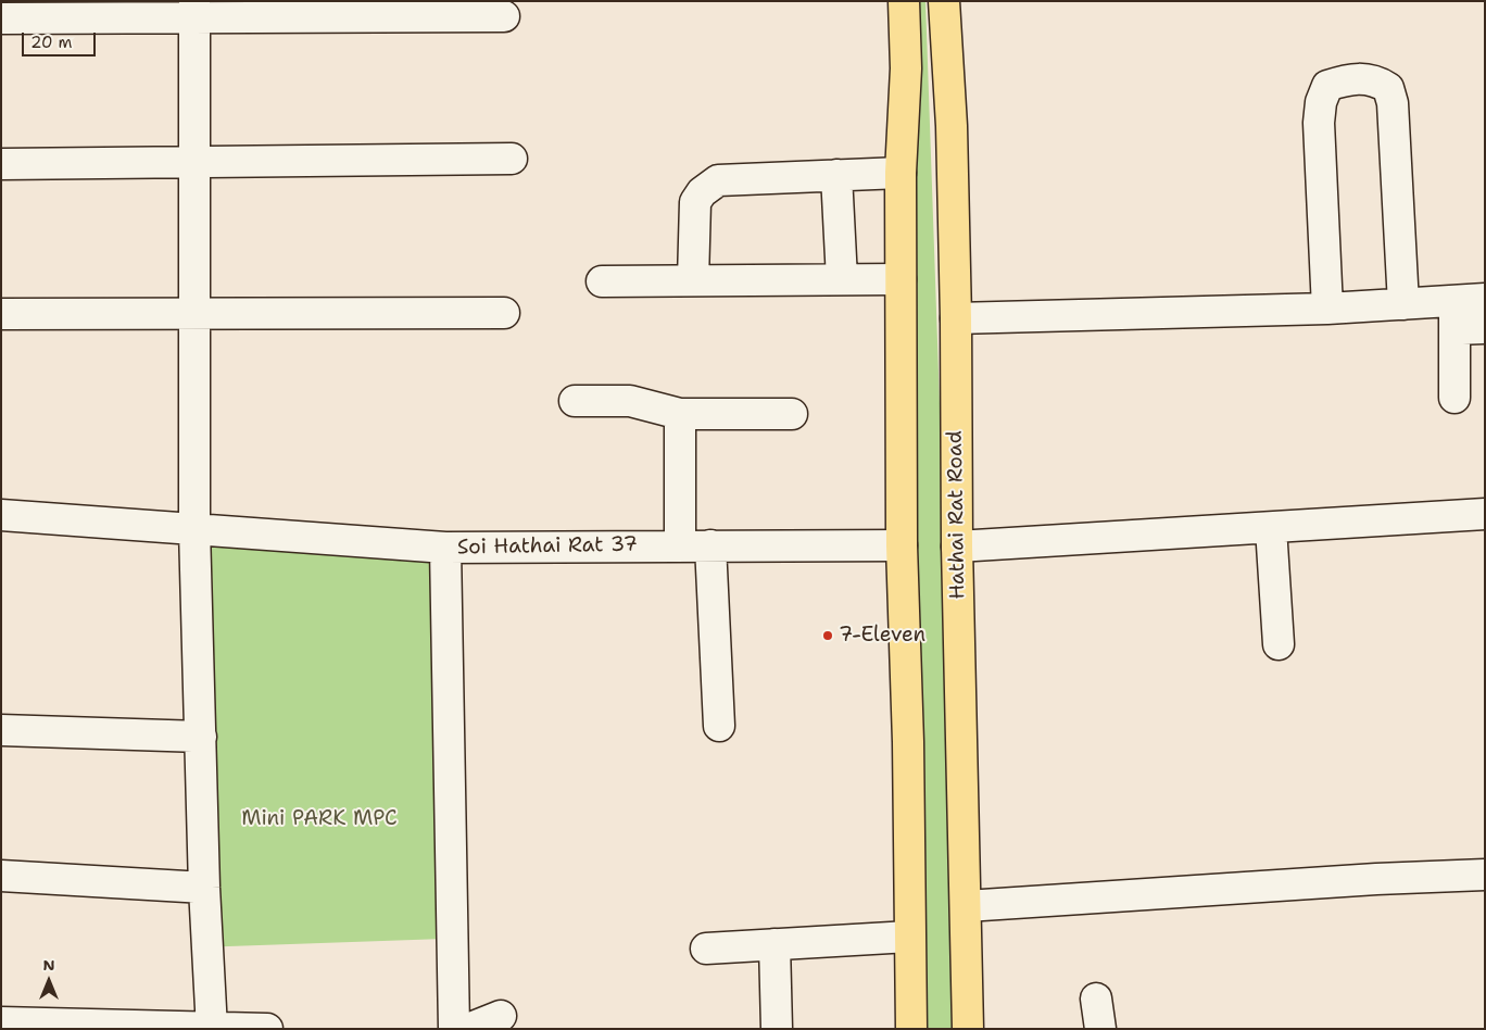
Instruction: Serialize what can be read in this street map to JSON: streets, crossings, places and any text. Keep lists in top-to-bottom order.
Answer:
{
  "streets": {
    "main road": ["Hathai Rat Road"],
    "street": ["Soi Hathai Rat 37"]
  },
  "parks": ["Mini PARK MPC"],
  "places": ["7-Eleven"],
  "scale_bar": "20 m",
  "north": "top"
}
